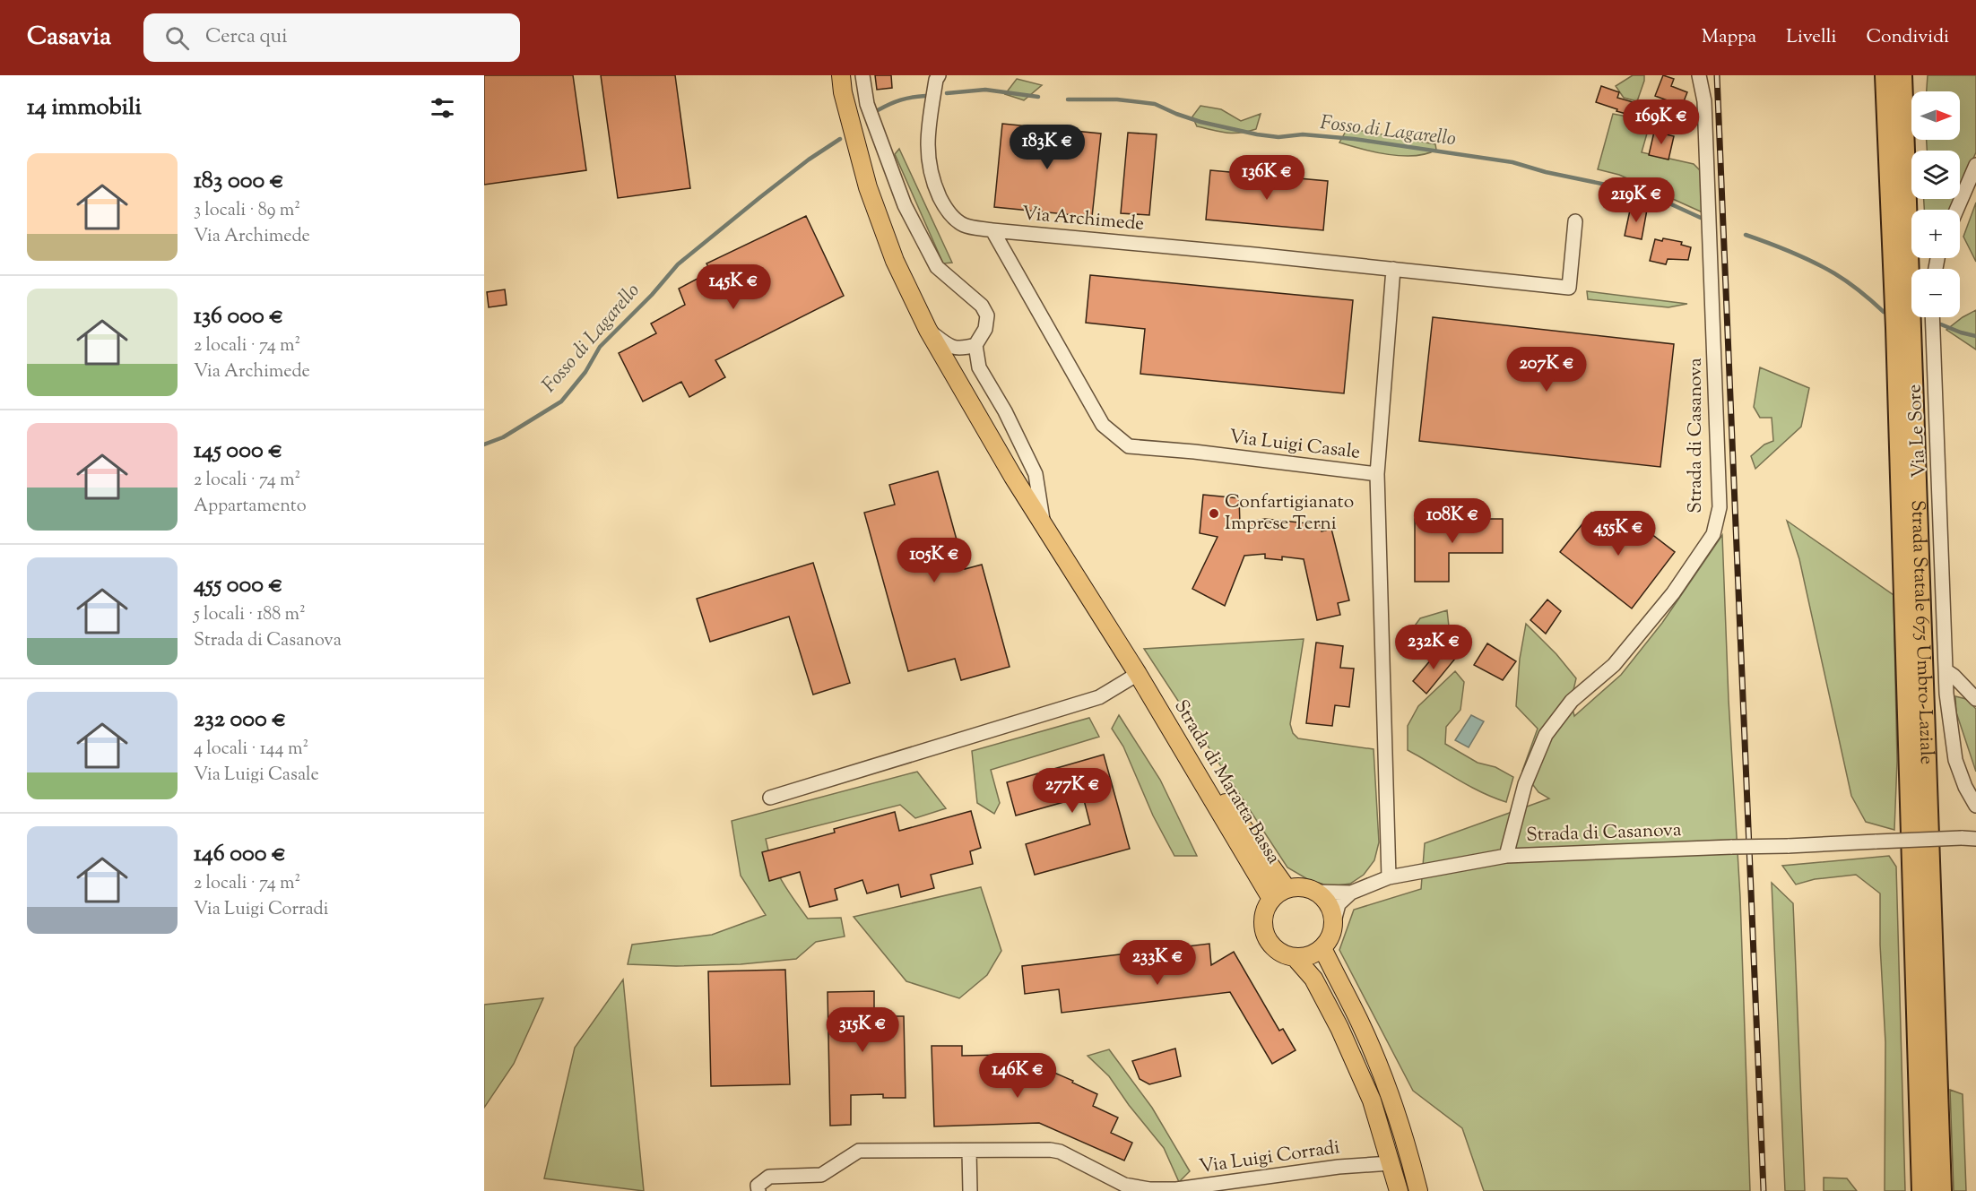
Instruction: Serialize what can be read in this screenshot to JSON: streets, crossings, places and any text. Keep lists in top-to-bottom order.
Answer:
{
  "streets": {
    "highway": ["Strada Statale 675 Umbro-Laziale"],
    "main road": ["Strada di Maratta Bassa"],
    "street": [
      "Via Archimede",
      "Via Le Sore",
      "Strada di Casanova",
      "Via Luigi Casale",
      "Via Luigi Corradi"
    ]
  },
  "crossings": [
    ["Via Archimede", "Via Luigi Casale"],
    ["Strada di Casanova", "Via Luigi Casale"],
    ["Strada di Casanova", "Strada di Maratta Bassa"]
  ],
  "water": ["Fosso di Lagarello"],
  "places": ["Confartigianato Imprese Terni"],
  "north": "right",
  "page": {
    "header": "Casavia",
    "search": "Cerca qui",
    "nav": ["Mappa", "Livelli", "Condividi"],
    "heading": "14 immobili",
    "map_buttons": ["+", "−"],
    "price": [
      "169K €",
      "183K €",
      "136K €",
      "219K €",
      "145K €",
      "207K €",
      "108K €",
      "455K €",
      "105K €",
      "232K €",
      "277K €",
      "233K €",
      "315K €",
      "146K €"
    ],
    "list": [
      {
        "name": "183 000 €",
        "note": "3 locali · 89 m² · Via Archimede"
      },
      {
        "name": "136 000 €",
        "note": "2 locali · 74 m² · Via Archimede"
      },
      {
        "name": "145 000 €",
        "note": "2 locali · 74 m² · Appartamento"
      },
      {
        "name": "455 000 €",
        "note": "5 locali · 188 m² · Strada di Casanova"
      },
      {
        "name": "232 000 €",
        "note": "4 locali · 144 m² · Via Luigi Casale"
      },
      {
        "name": "146 000 €",
        "note": "2 locali · 74 m² · Via Luigi Corradi"
      }
    ]
  }
}
